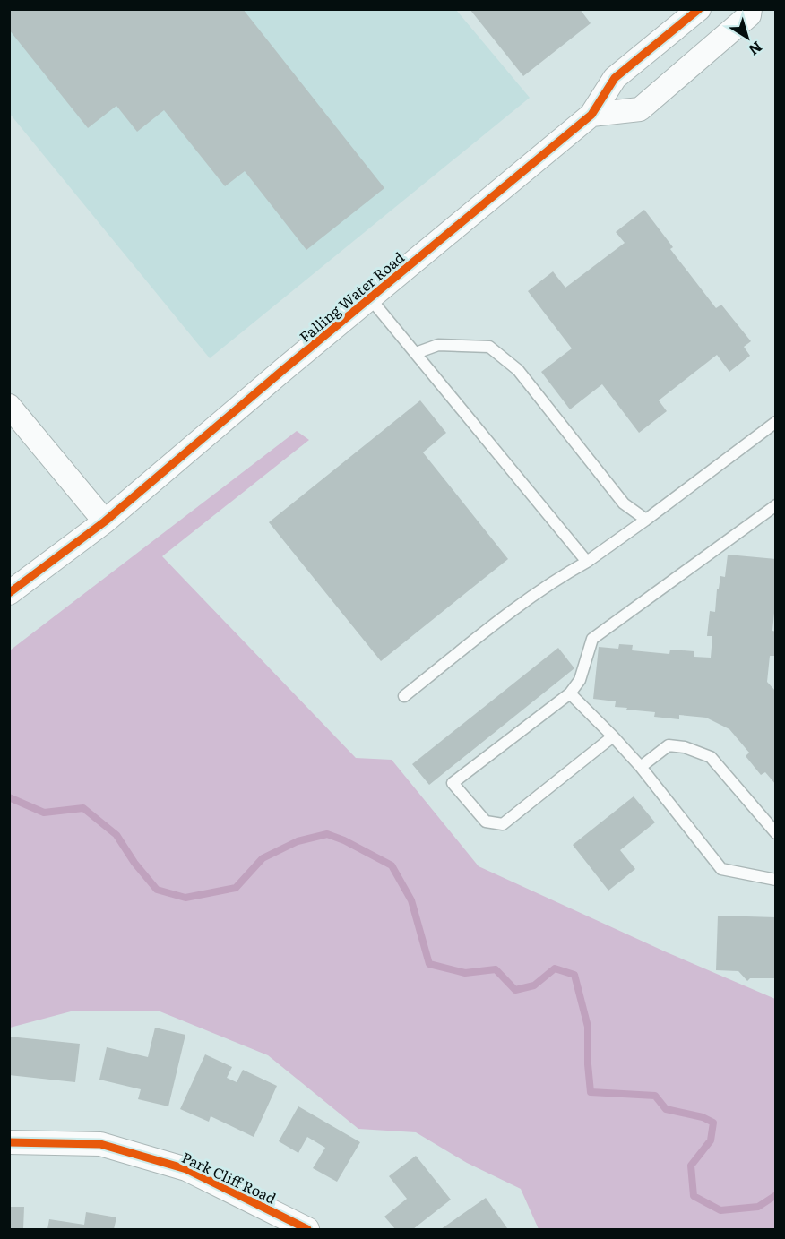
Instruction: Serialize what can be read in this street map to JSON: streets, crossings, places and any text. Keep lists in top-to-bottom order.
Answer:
{
  "streets": {
    "street": ["Falling Water Road", "Park Cliff Road"]
  },
  "north": "bottom right"
}
